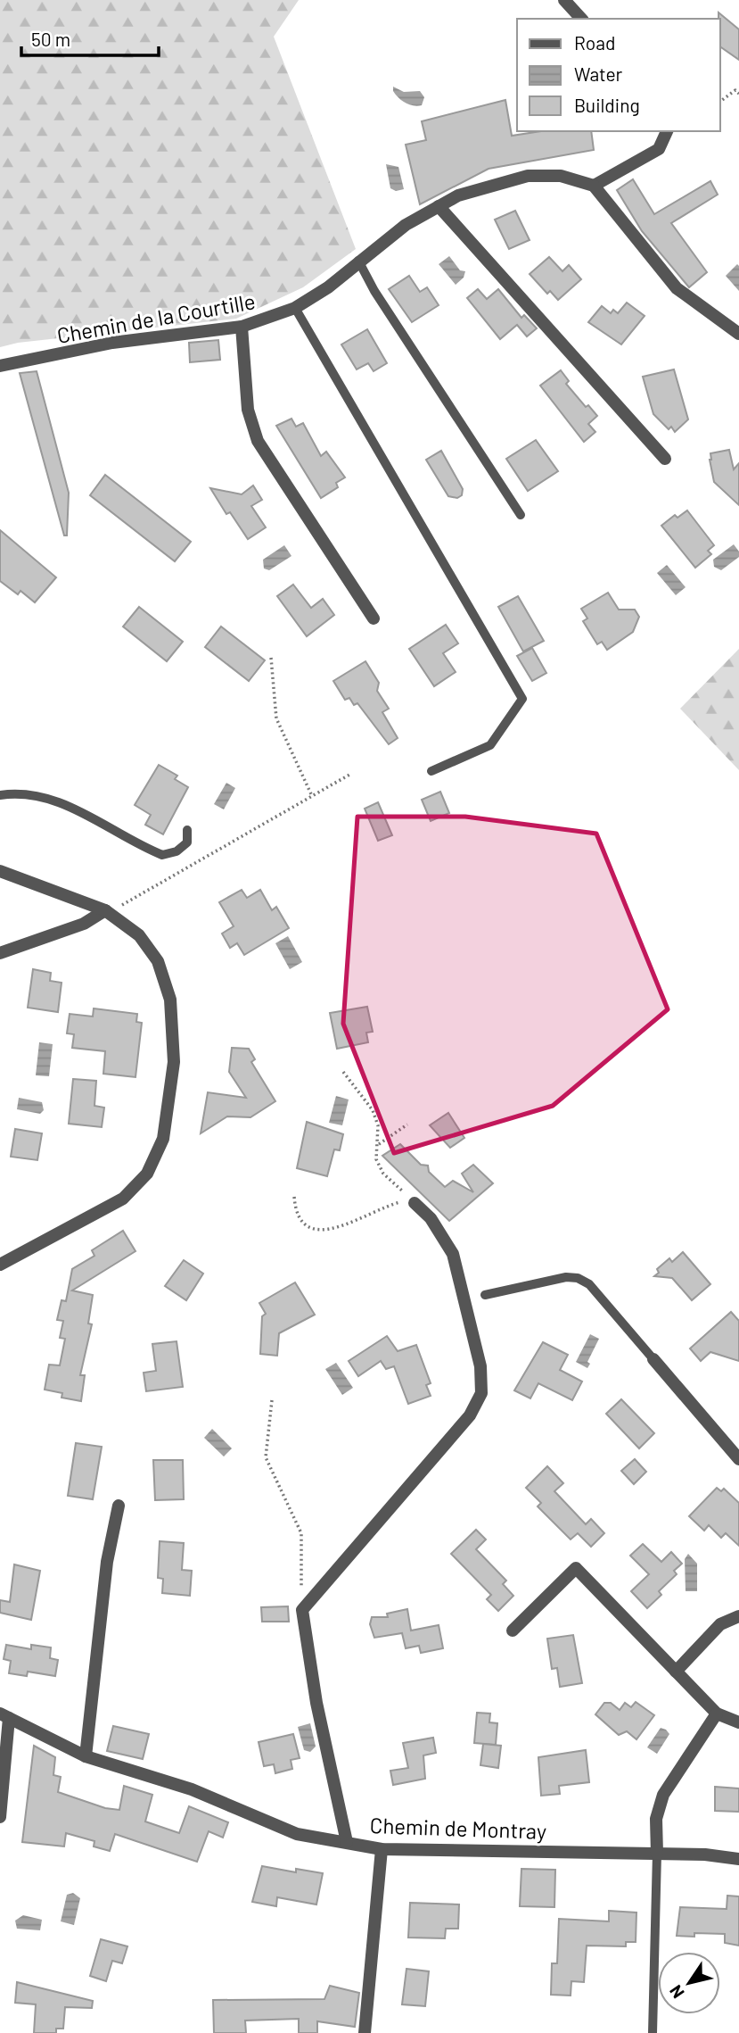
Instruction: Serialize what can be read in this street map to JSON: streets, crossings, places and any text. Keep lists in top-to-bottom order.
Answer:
{
  "streets": {
    "street": ["Chemin de la Courtille", "Chemin de Montray"]
  },
  "legend": ["Road", "Water", "Building"],
  "scale_bar": "50 m",
  "north": "bottom left"
}
